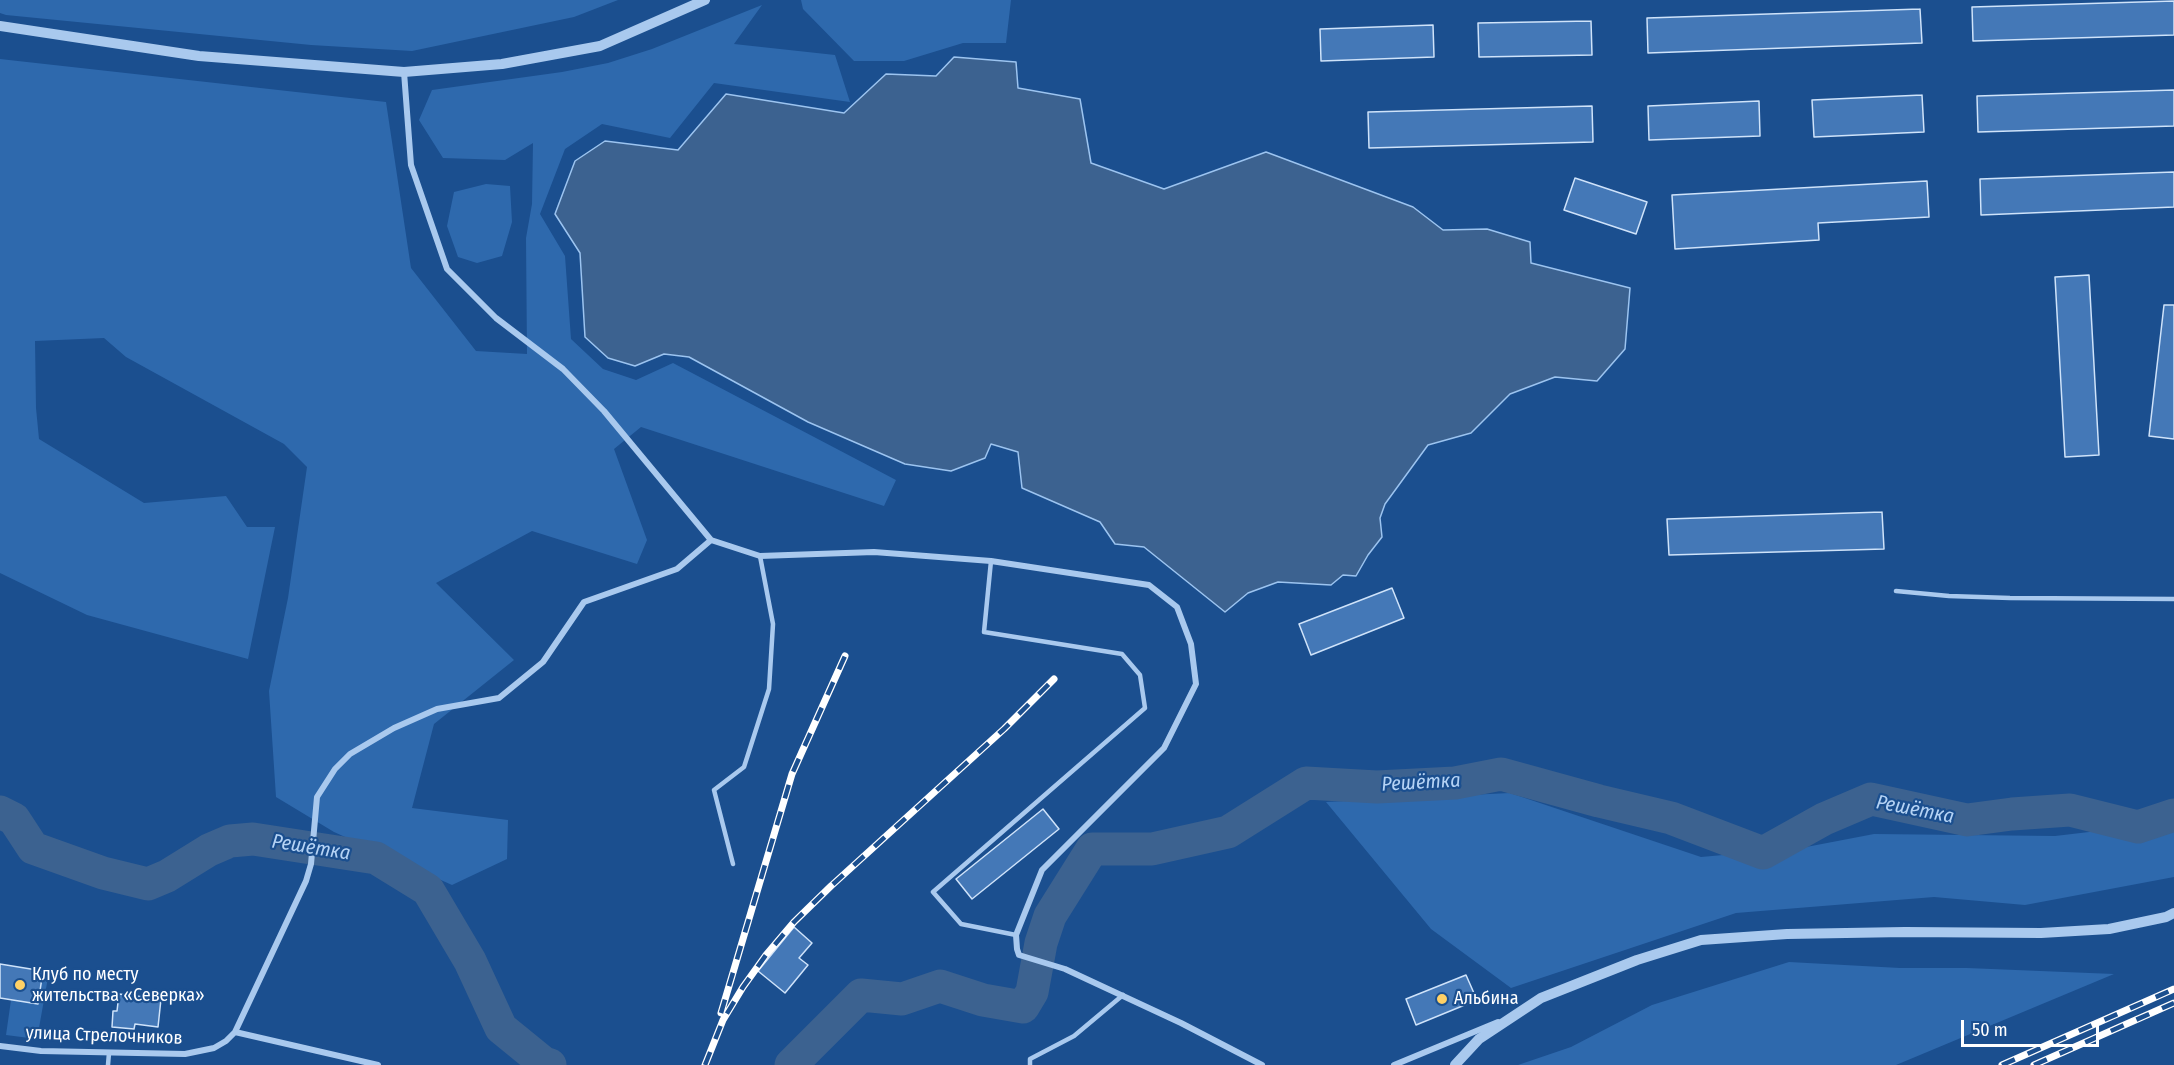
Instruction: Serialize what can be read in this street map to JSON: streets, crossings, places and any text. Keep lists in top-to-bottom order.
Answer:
{
  "streets": {
    "street": ["улица Стрелочников"]
  },
  "water": ["Решётка"],
  "places": ["Клуб по месту жительства «Северка»", "Альбина"],
  "scale_bar": "50 m"
}
